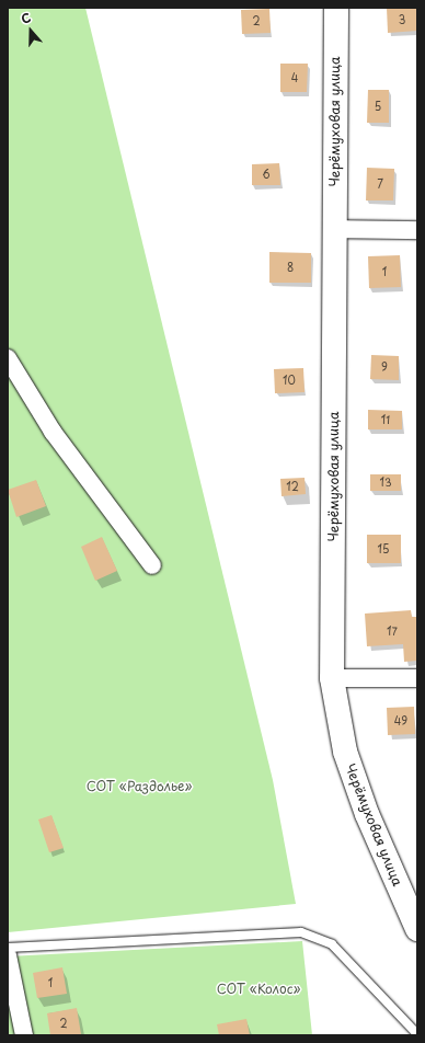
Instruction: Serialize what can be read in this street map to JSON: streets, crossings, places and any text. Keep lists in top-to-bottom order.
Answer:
{
  "streets": {
    "street": ["Черёмуховая улица"]
  },
  "parks": ["СОТ «Раздолье»", "СОТ «Колос»"],
  "house_numbers": [
    "3",
    "2",
    "4",
    "5",
    "6",
    "7",
    "8",
    "1",
    "9",
    "10",
    "11",
    "13",
    "12",
    "15",
    "17",
    "49",
    "1",
    "2"
  ],
  "north": "top"
}
